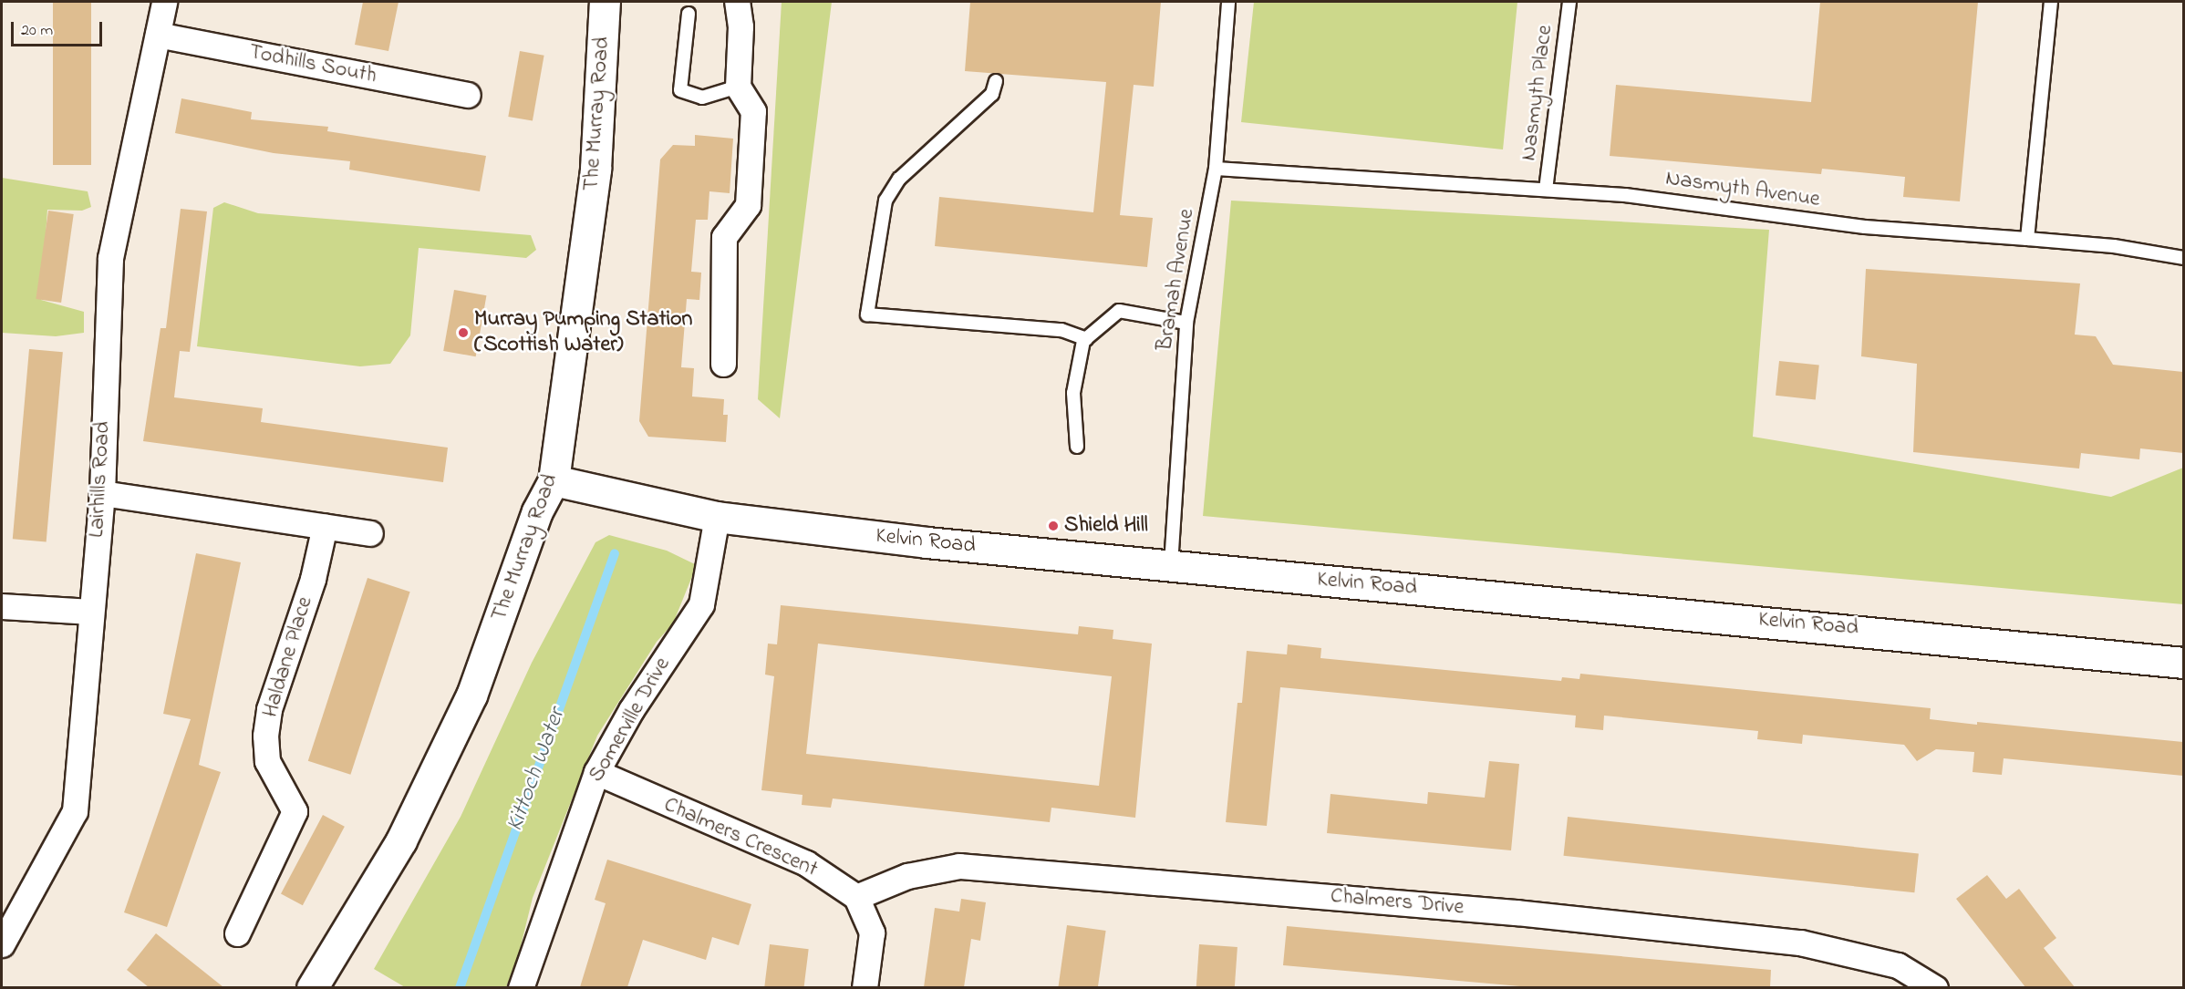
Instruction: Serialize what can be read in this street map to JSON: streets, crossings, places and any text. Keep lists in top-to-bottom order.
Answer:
{
  "streets": {
    "street": [
      "Todhills South",
      "The Murray Road",
      "Lairhills Road",
      "Kelvin Road",
      "Haldane Place",
      "Somerville Drive",
      "Chalmers Crescent",
      "Chalmers Drive"
    ],
    "lane": ["Nasmyth Place", "Nasmyth Avenue", "Bramah Avenue"]
  },
  "crossings": [
    ["Todhills South", "Lairhills Road"],
    ["Nasmyth Place", "Nasmyth Avenue"],
    ["The Murray Road", "Kelvin Road"],
    ["Nasmyth Avenue", "Bramah Avenue"],
    ["Bramah Avenue", "Kelvin Road"],
    ["Kelvin Road", "Somerville Drive"],
    ["Somerville Drive", "Chalmers Crescent"],
    ["Chalmers Crescent", "Chalmers Drive"]
  ],
  "water": ["Kittoch Water"],
  "places": ["Murray Pumping Station (Scottish Water)", "Shield Hill"],
  "scale_bar": "20 m"
}
